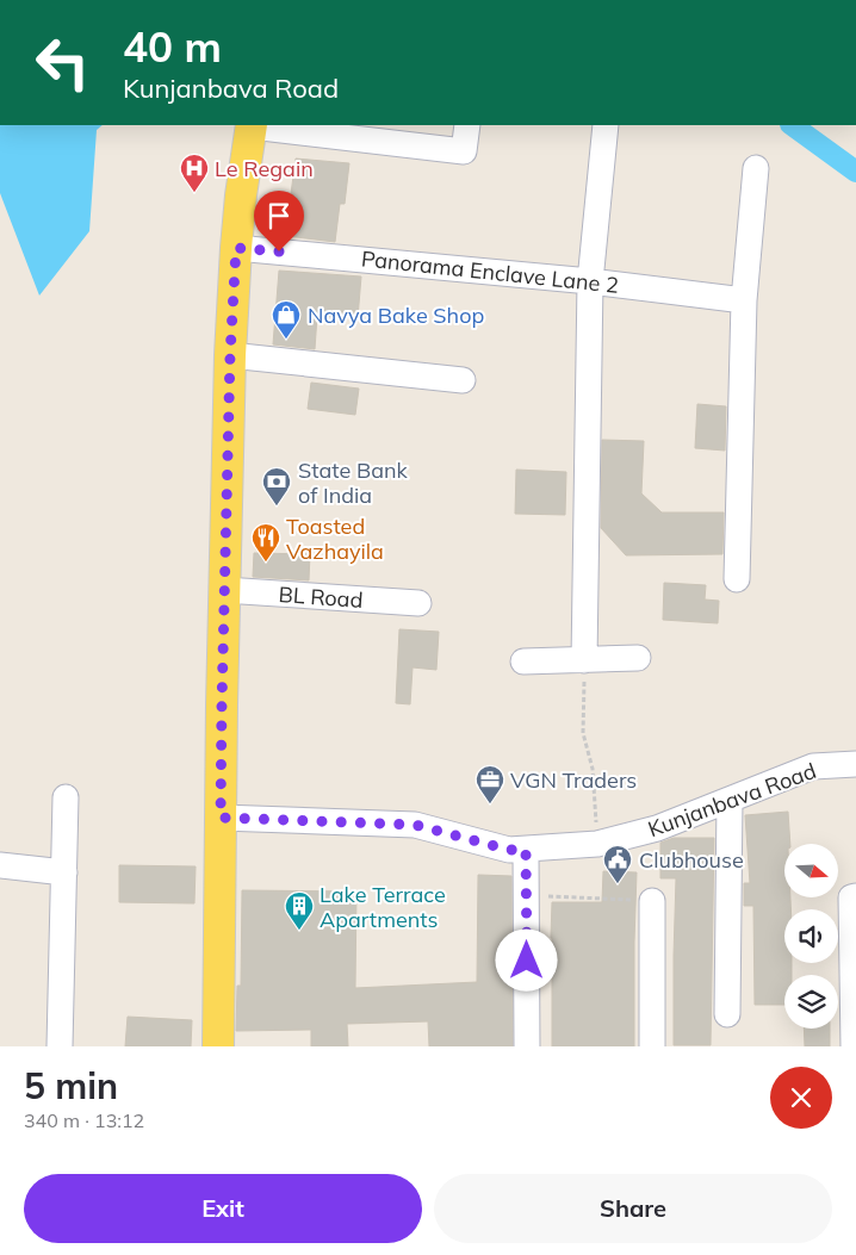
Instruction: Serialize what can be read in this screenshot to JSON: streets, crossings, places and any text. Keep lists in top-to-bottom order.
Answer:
{
  "streets": {
    "street": ["Panorama Enclave Lane 2", "BL Road", "Kunjanbava Road"]
  },
  "places": {
    "hospital": ["Le Regain"],
    "shop": ["Navya Bake Shop"],
    "bank": ["State Bank of India"],
    "restaurant": ["Toasted Vazhayila"],
    "office": ["VGN Traders"],
    "public building": ["Clubhouse"],
    "building": ["Lake Terrace Apartments"]
  },
  "north": "right",
  "page": {
    "turn": ["40 m", "Kunjanbava Road"],
    "heading": ["5 min", "340 m · 13:12"],
    "buttons": ["Exit", "Share"]
  }
}
